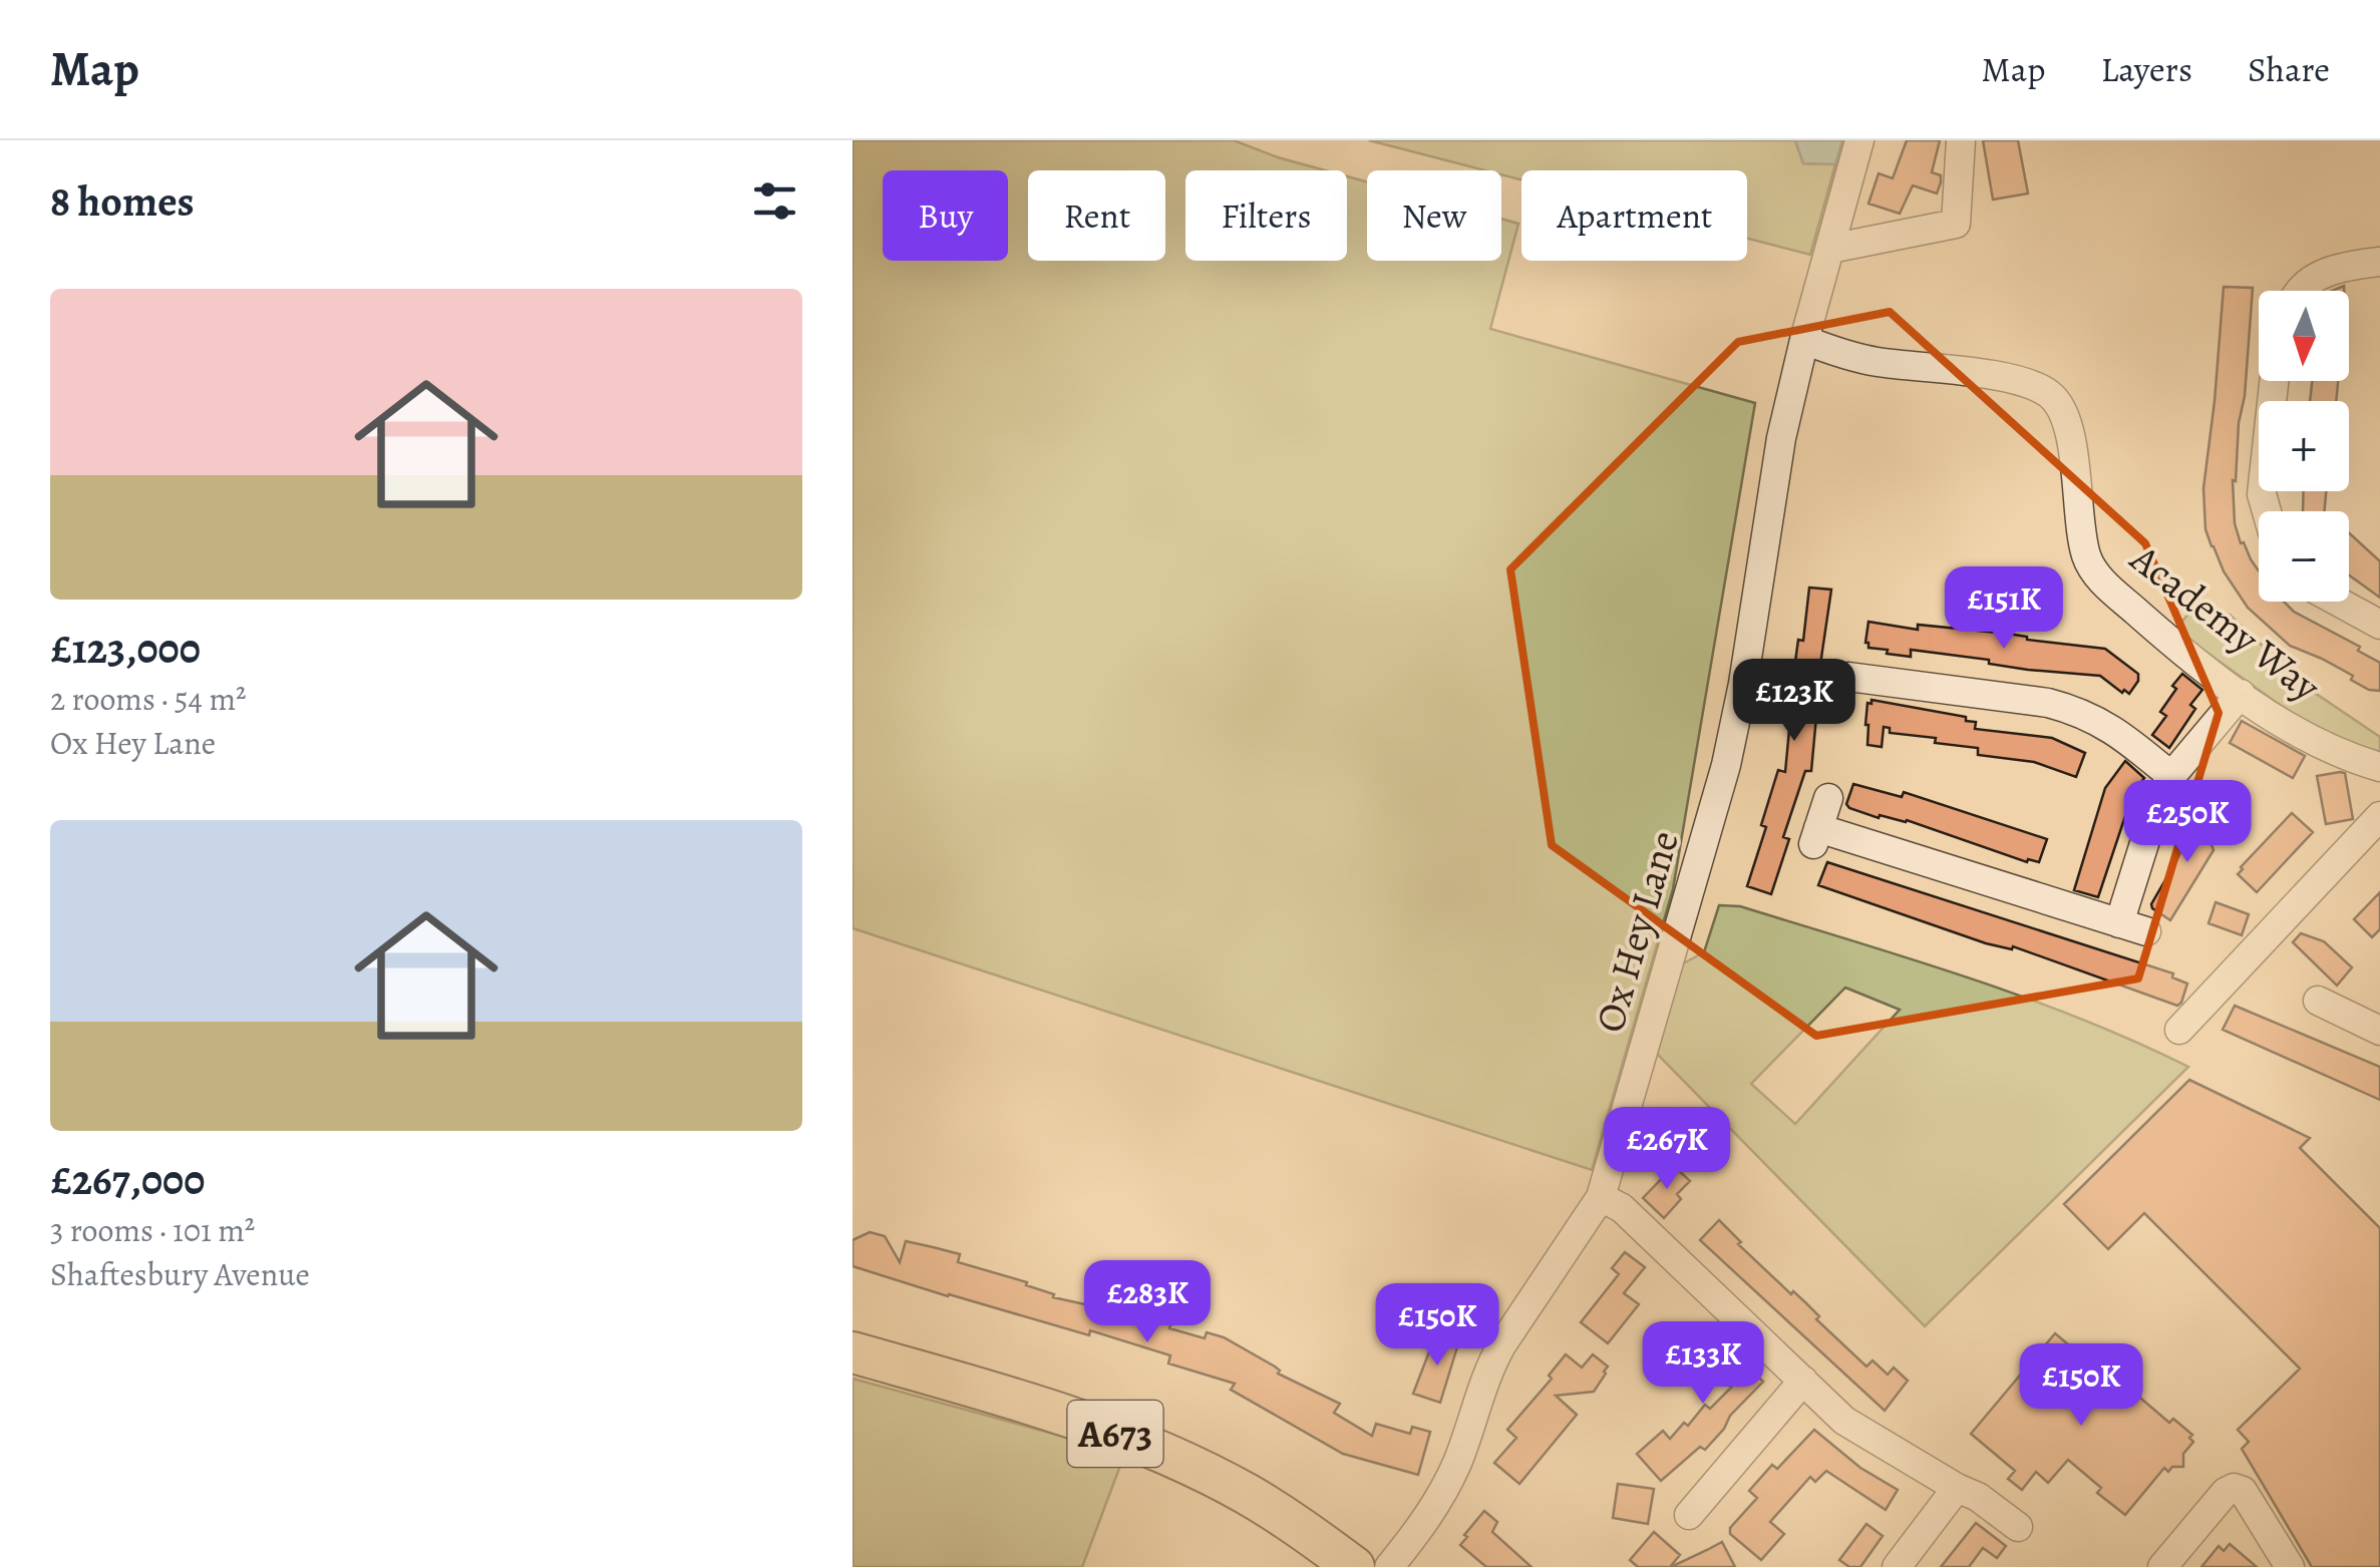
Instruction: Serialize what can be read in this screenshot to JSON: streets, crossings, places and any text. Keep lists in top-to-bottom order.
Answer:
{
  "streets": {
    "highway": ["A673"],
    "street": ["Academy Way", "Ox Hey Lane"]
  },
  "crossings": [
    ["Academy Way", "Ox Hey Lane"]
  ],
  "north": "bottom",
  "page": {
    "header": "Map",
    "nav": ["Map", "Layers", "Share"],
    "heading": "8 homes",
    "chip": [
      "Buy",
      "Rent",
      "Filters",
      "New",
      "Apartment"
    ],
    "list": [
      {
        "name": "£123,000",
        "note": "2 rooms · 54 m² · Ox Hey Lane"
      },
      {
        "name": "£267,000",
        "note": "3 rooms · 101 m² · Shaftesbury Avenue"
      }
    ],
    "map_buttons": ["+", "−"],
    "price": [
      "£151K",
      "£123K",
      "£250K",
      "£267K",
      "£283K",
      "£150K",
      "£133K",
      "£150K"
    ]
  }
}
